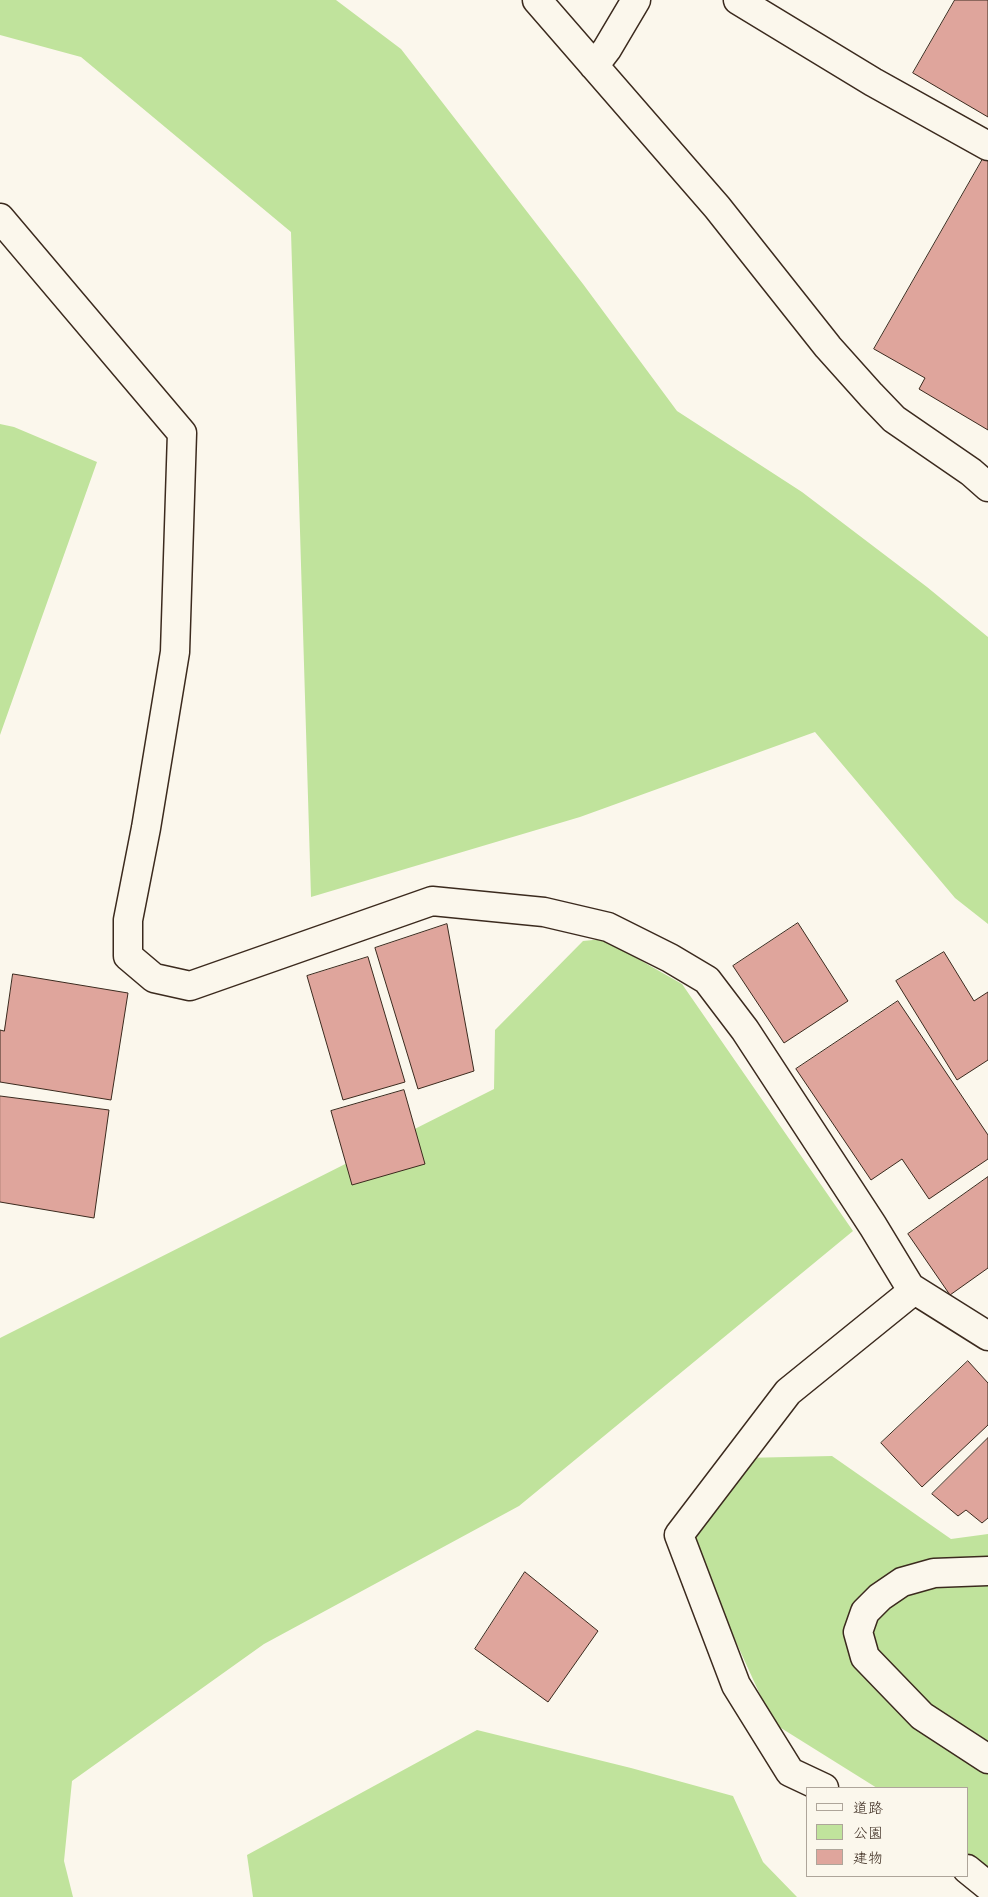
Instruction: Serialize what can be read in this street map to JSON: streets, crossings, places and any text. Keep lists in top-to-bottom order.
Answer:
{
  "legend": ["道路", "公園", "建物"]
}
